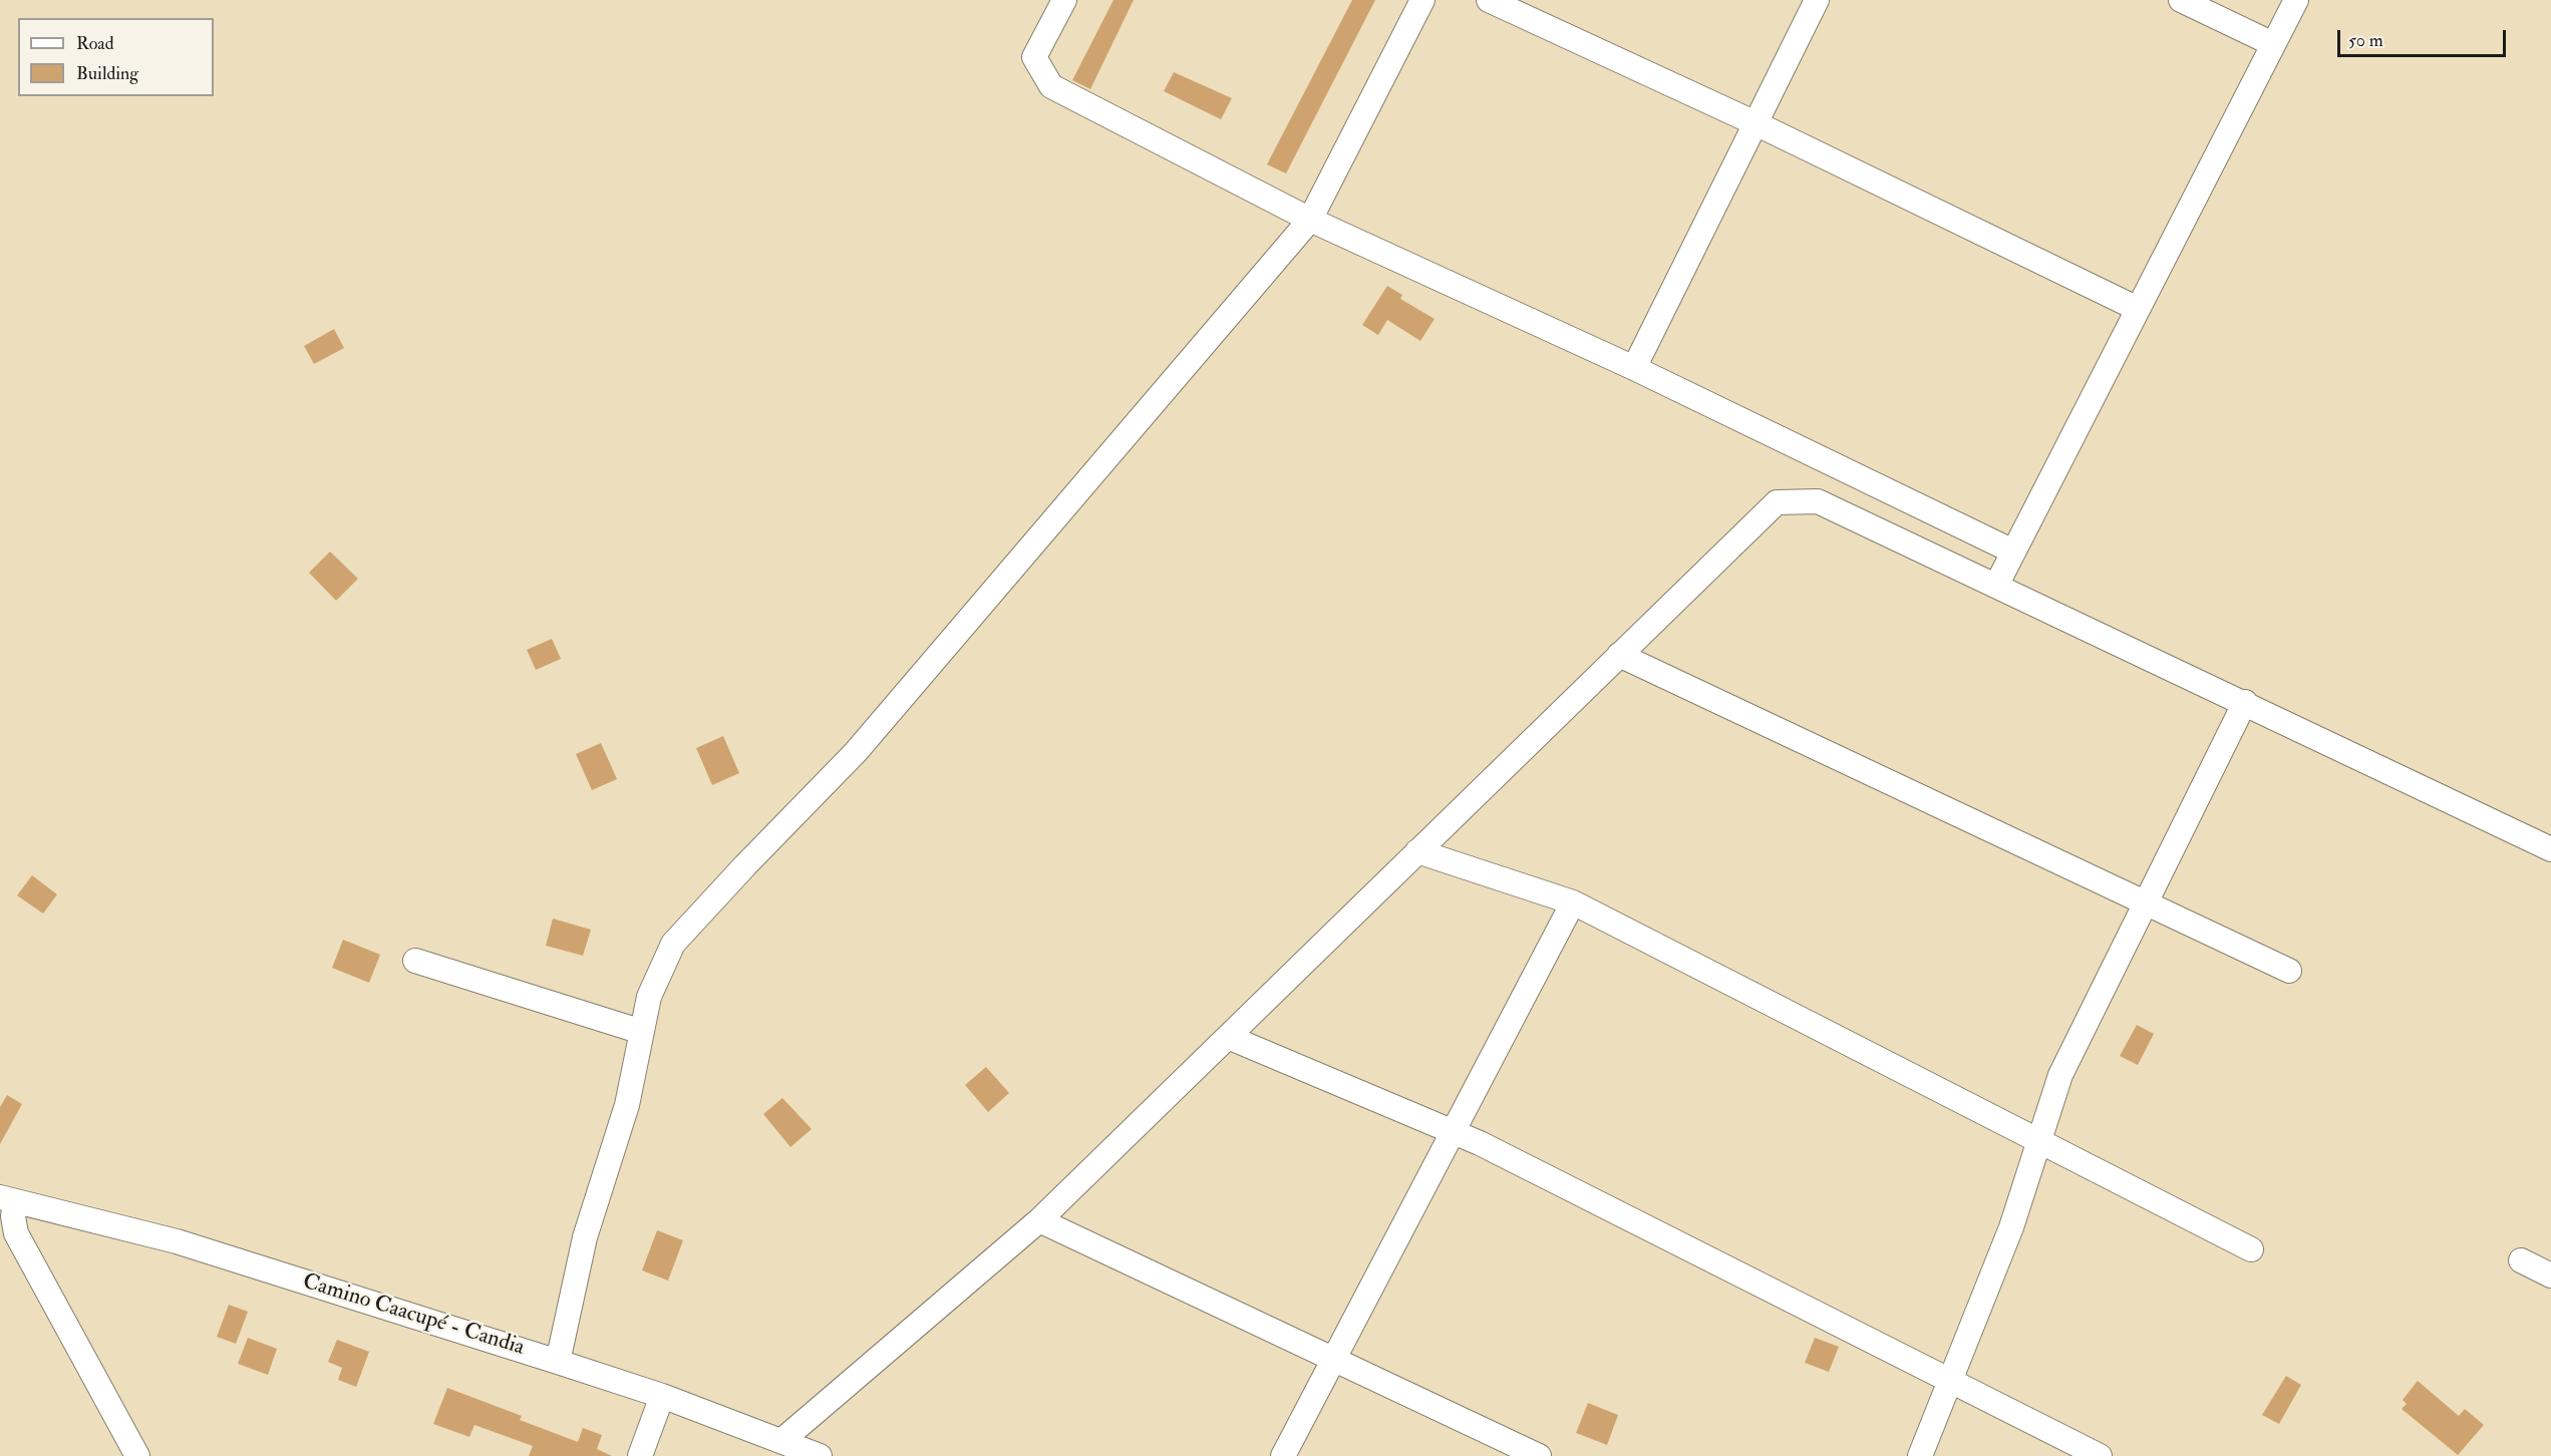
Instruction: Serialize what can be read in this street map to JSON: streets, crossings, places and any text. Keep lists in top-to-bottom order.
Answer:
{
  "streets": {
    "street": ["Camino Caacupé - Candia"]
  },
  "legend": ["Road", "Building"],
  "scale_bar": "50 m"
}
